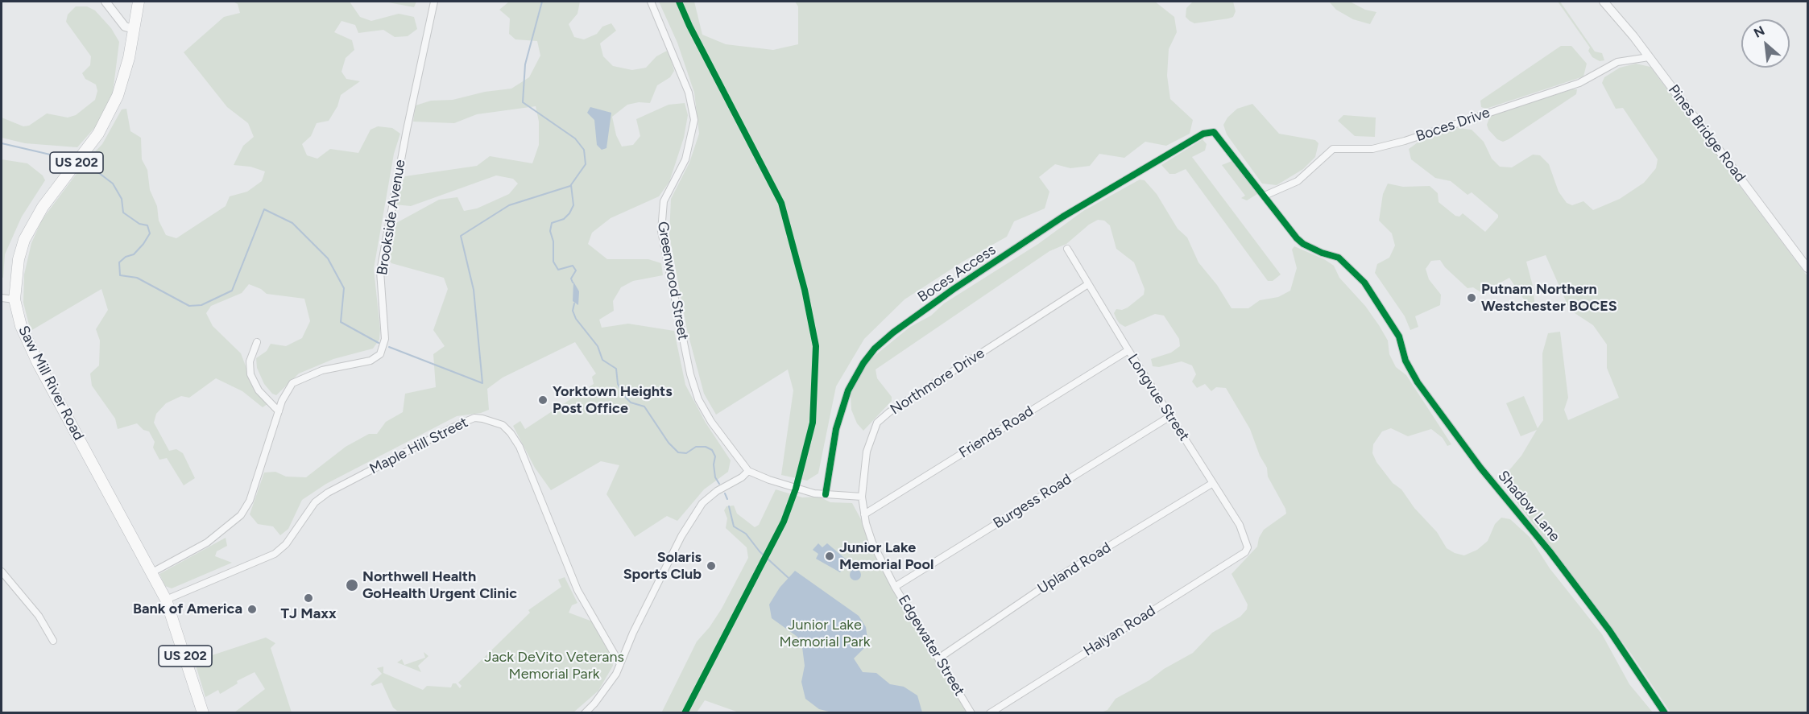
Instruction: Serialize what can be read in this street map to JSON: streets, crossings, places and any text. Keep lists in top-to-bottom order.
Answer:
{
  "streets": {
    "highway": ["US 202", "Saw Mill River Road"],
    "street": [
      "Boces Drive",
      "Pines Bridge Road",
      "Brookside Avenue",
      "Boces Access",
      "Greenwood Street",
      "Northmore Drive",
      "Longvue Street",
      "Friends Road",
      "Maple Hill Street",
      "Burgess Road",
      "Shadow Lane",
      "Upland Road",
      "Halyan Road",
      "Edgewater Street"
    ]
  },
  "crossings": [
    ["Boces Drive", "Pines Bridge Road"],
    ["Boces Drive", "Boces Access"],
    ["Boces Drive", "Shadow Lane"],
    ["Brookside Avenue", "Saw Mill River Road"],
    ["Boces Access", "Shadow Lane"],
    ["Northmore Drive", "Longvue Street"],
    ["Northmore Drive", "Edgewater Street"],
    ["Saw Mill River Road", "Maple Hill Street"],
    ["Longvue Street", "Friends Road"],
    ["Longvue Street", "Burgess Road"],
    ["Longvue Street", "Upland Road"],
    ["Longvue Street", "Halyan Road"],
    ["Friends Road", "Edgewater Street"],
    ["Burgess Road", "Edgewater Street"],
    ["Upland Road", "Edgewater Street"]
  ],
  "parks": ["Junior Lake Memorial Park", "Jack DeVito Veterans Memorial Park"],
  "places": [
    "Putnam Northern Westchester BOCES",
    "Yorktown Heights Post Office",
    "Junior Lake Memorial Pool",
    "Solaris Sports Club",
    "Northwell Health GoHealth Urgent Clinic",
    "TJ Maxx",
    "Bank of America"
  ],
  "north": "top left"
}
